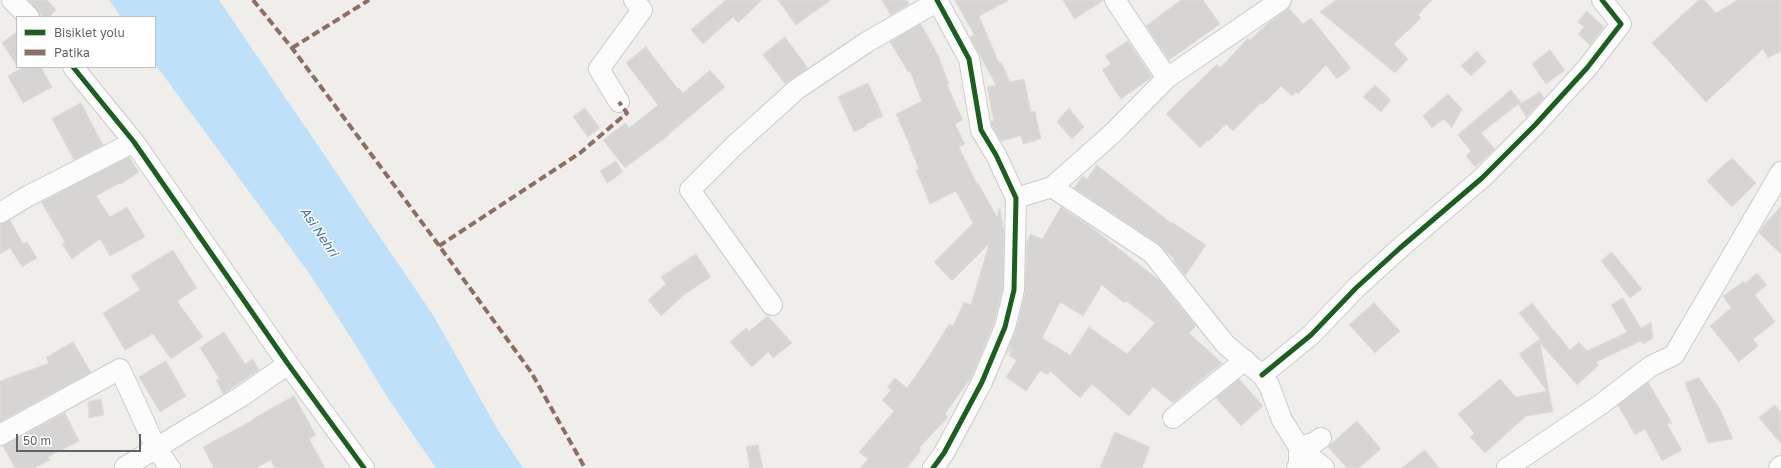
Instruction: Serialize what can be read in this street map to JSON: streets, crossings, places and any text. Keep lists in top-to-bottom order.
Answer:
{
  "water": ["Asi Nehri"],
  "legend": ["Bisiklet yolu", "Patika"],
  "scale_bar": "50 m"
}
